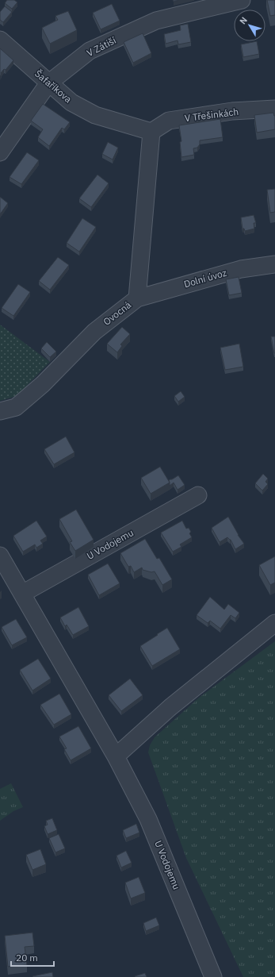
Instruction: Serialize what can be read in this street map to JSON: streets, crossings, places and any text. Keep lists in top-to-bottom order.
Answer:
{
  "streets": {
    "street": [
      "V Zátiší",
      "Šafaříkova",
      "V Třešinkách",
      "Dolní úvoz",
      "Ovocná",
      "U Vodojemu"
    ]
  },
  "crossings": [
    ["V Zátiší", "Šafaříkova"],
    ["Šafaříkova", "V Třešinkách"],
    ["Šafaříkova", "Ovocná"],
    ["V Třešinkách", "Ovocná"],
    ["Dolní úvoz", "Ovocná"]
  ],
  "scale_bar": "20 m",
  "north": "top left"
}
